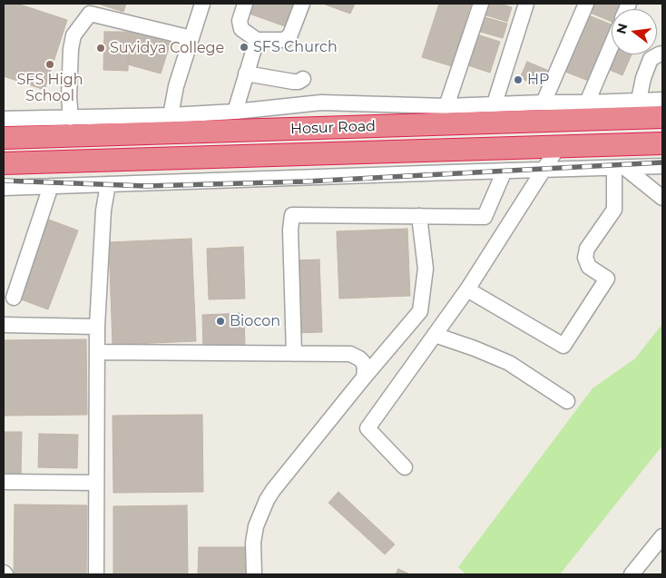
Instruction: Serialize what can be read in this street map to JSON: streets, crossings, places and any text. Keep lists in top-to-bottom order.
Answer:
{
  "streets": {
    "highway": ["Hosur Road"]
  },
  "places": [
    "SFS Church",
    "Suvidya College",
    "SFS High School",
    "HP",
    "Biocon"
  ],
  "north": "left"
}
